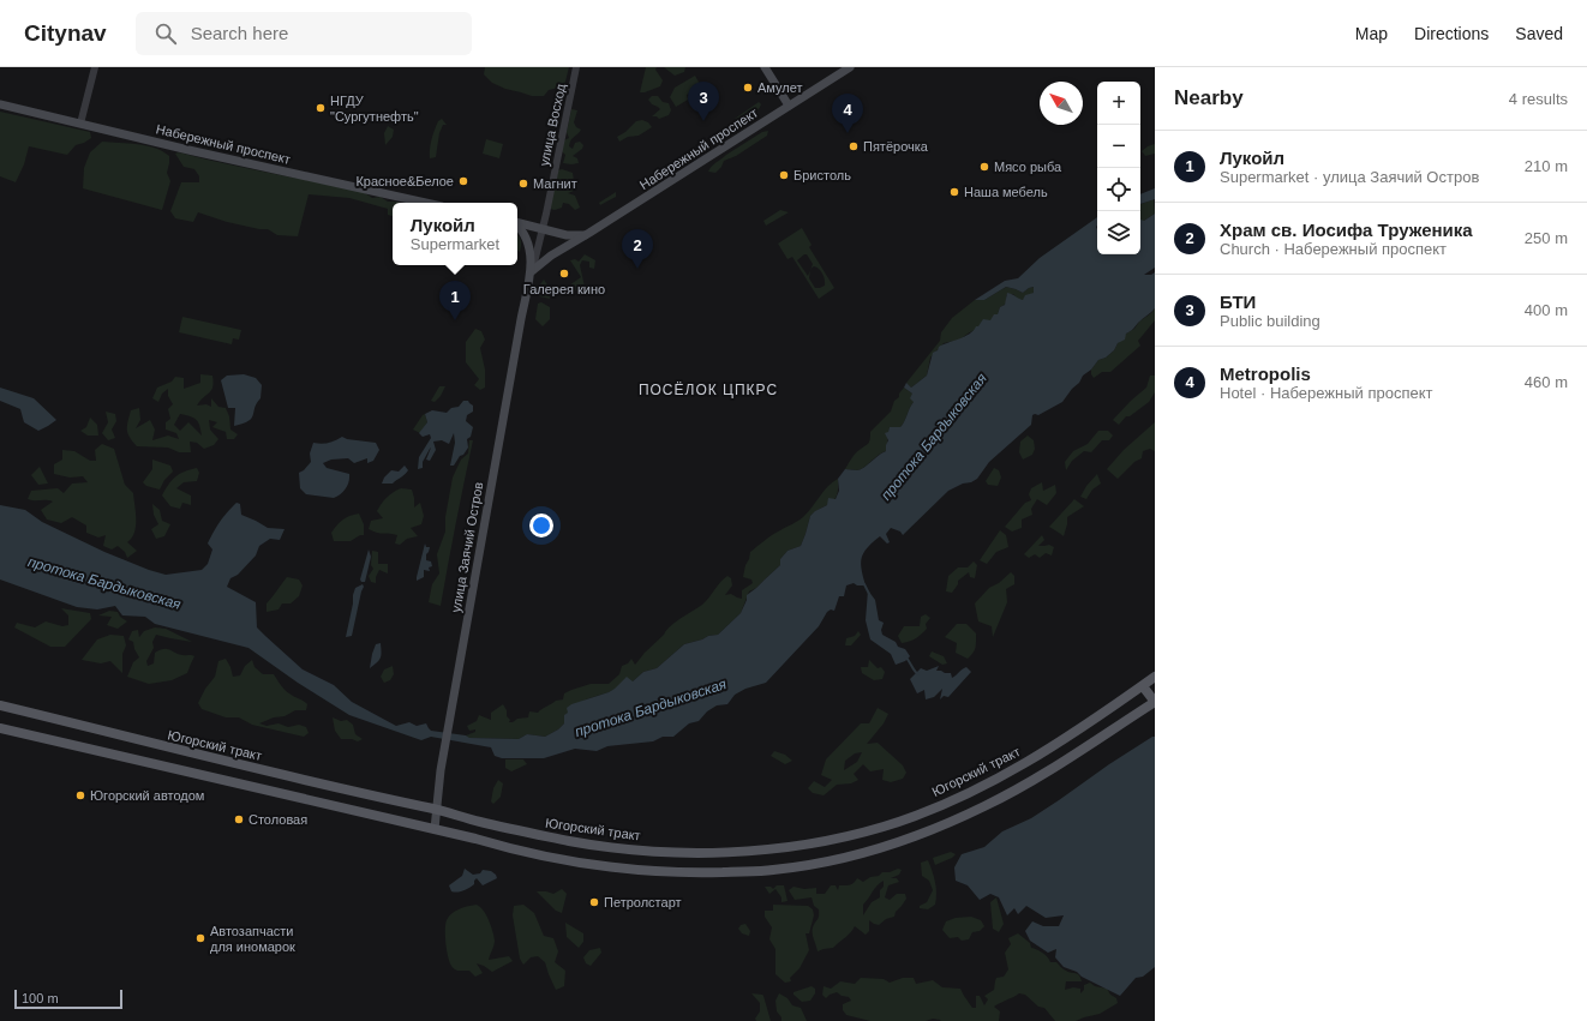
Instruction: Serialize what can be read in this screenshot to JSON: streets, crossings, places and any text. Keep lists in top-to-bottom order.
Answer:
{
  "streets": {
    "main road": ["Набережный проспект", "улица Заячий Остров", "Югорский тракт"],
    "street": ["улица Восход"]
  },
  "crossings": [
    ["улица Восход", "Набережный проспект"],
    ["улица Восход", "улица Заячий Остров"],
    ["Набережный проспект", "улица Заячий Остров"],
    ["улица Заячий Остров", "Югорский тракт"]
  ],
  "districts": ["ПОСЁЛОК ЦПКРС"],
  "water": ["протока Бардыковская"],
  "places": [
    "Амулет",
    "НГДУ \"Сургутнефть\"",
    "Пятёрочка",
    "Мясо рыба",
    "Бристоль",
    "Красное&Белое",
    "Магнит",
    "Наша мебель",
    "Галерея кино",
    "Югорский автодом",
    "Столовая",
    "Петролстарт",
    "Автозапчасти для иномарок"
  ],
  "scale_bar": "100 m",
  "north": "top left",
  "page": {
    "header": "Citynav",
    "search": "Search here",
    "nav": ["Map", "Directions", "Saved"],
    "heading": ["Nearby", "4 results"],
    "map_buttons": ["+", "−"],
    "pins": [
      "3",
      "4",
      "2",
      "1"
    ],
    "list": [
      {
        "mark": "1",
        "name": "Лукойл",
        "note": "Supermarket · улица Заячий Остров",
        "value": "210 m"
      },
      {
        "mark": "2",
        "name": "Храм св. Иосифа Труженика",
        "note": "Church · Набережный проспект",
        "value": "250 m"
      },
      {
        "mark": "3",
        "name": "БТИ",
        "note": "Public building",
        "value": "400 m"
      },
      {
        "mark": "4",
        "name": "Metropolis",
        "note": "Hotel · Набережный проспект",
        "value": "460 m"
      }
    ],
    "popup": ["Лукойл", "Supermarket"],
    "scale": "100 m"
  }
}
